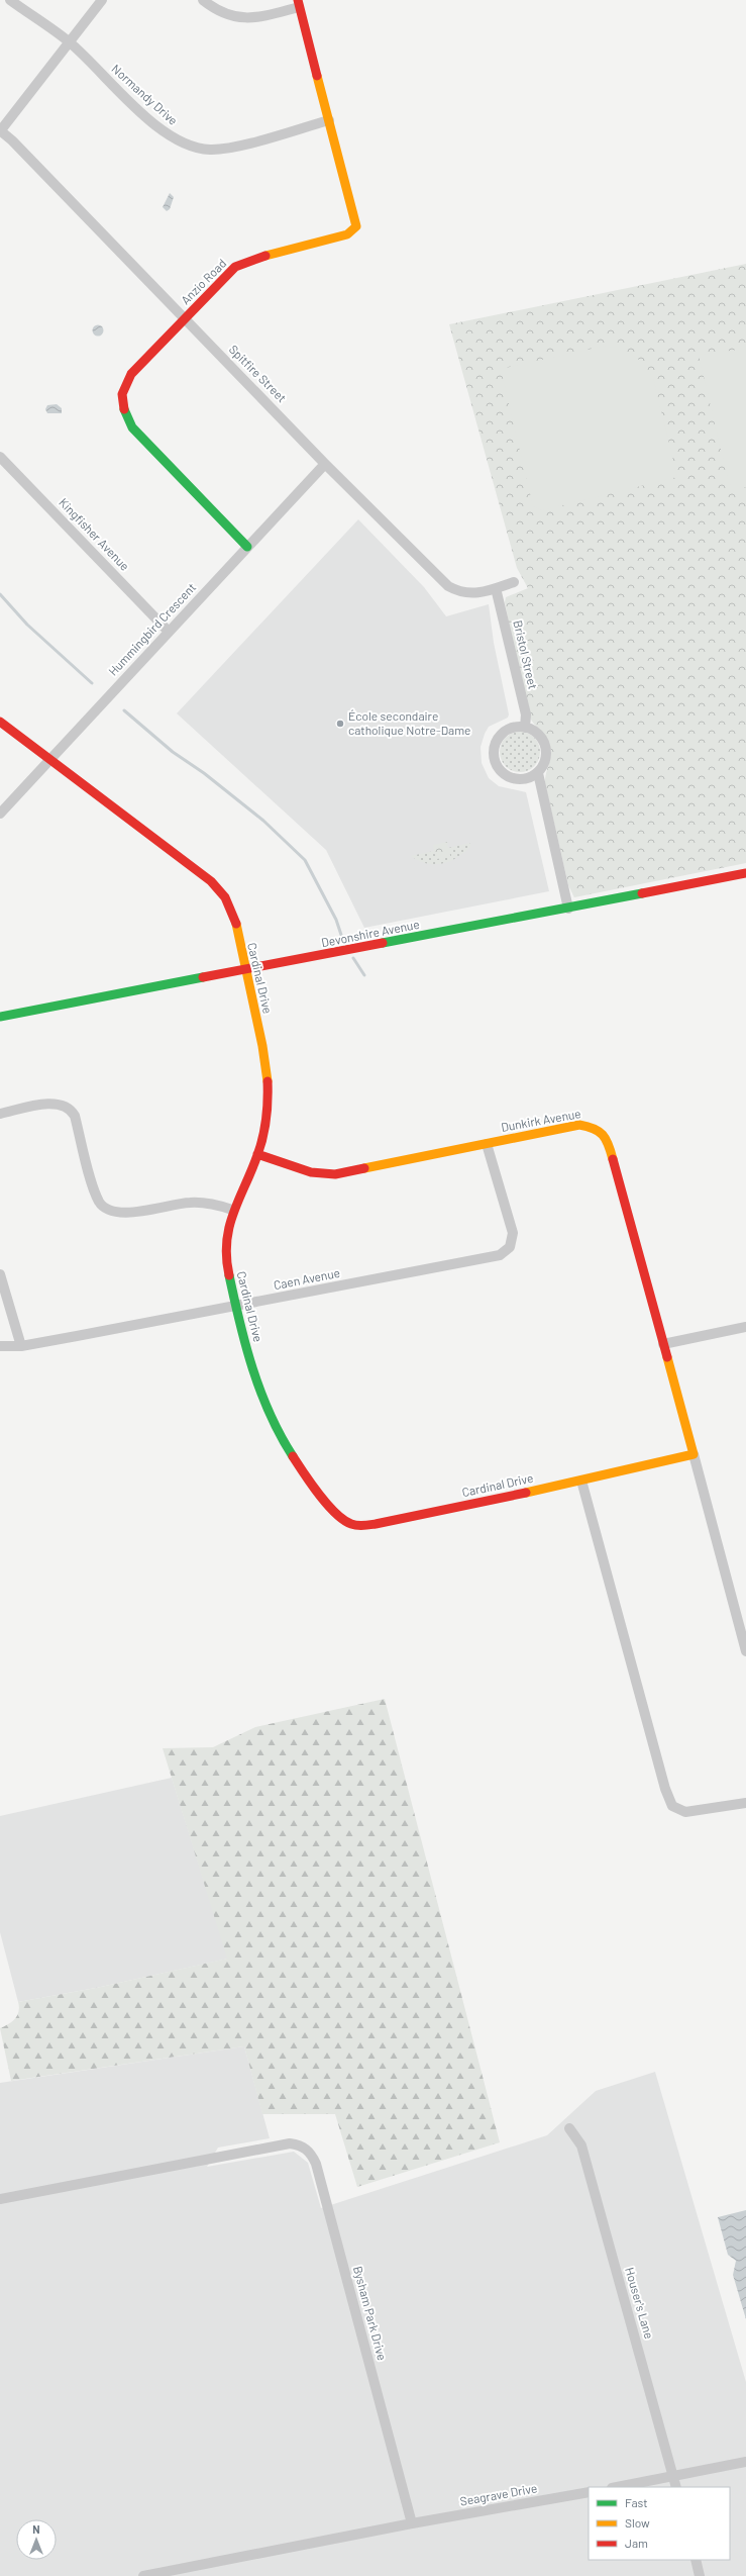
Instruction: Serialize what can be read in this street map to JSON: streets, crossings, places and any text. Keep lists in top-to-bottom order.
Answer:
{
  "streets": {
    "street": [
      "Normandy Drive",
      "Anzio Road",
      "Spitfire Street",
      "Kingfisher Avenue",
      "Hummingbird Crescent",
      "Bristol Street",
      "Devonshire Avenue",
      "Cardinal Drive",
      "Dunkirk Avenue",
      "Caen Avenue",
      "Houser's Lane",
      "Bysham Park Drive",
      "Seagrave Drive"
    ]
  },
  "crossings": [
    ["Normandy Drive", "Anzio Road"],
    ["Anzio Road", "Spitfire Street"],
    ["Anzio Road", "Hummingbird Crescent"],
    ["Spitfire Street", "Hummingbird Crescent"],
    ["Spitfire Street", "Bristol Street"],
    ["Kingfisher Avenue", "Hummingbird Crescent"],
    ["Hummingbird Crescent", "Cardinal Drive"],
    ["Devonshire Avenue", "Cardinal Drive"],
    ["Cardinal Drive", "Dunkirk Avenue"],
    ["Cardinal Drive", "Caen Avenue"],
    ["Dunkirk Avenue", "Caen Avenue"],
    ["Bysham Park Drive", "Seagrave Drive"]
  ],
  "places": ["École secondaire catholique Notre-Dame"],
  "legend": ["Fast", "Slow", "Jam"],
  "north": "top"
}
